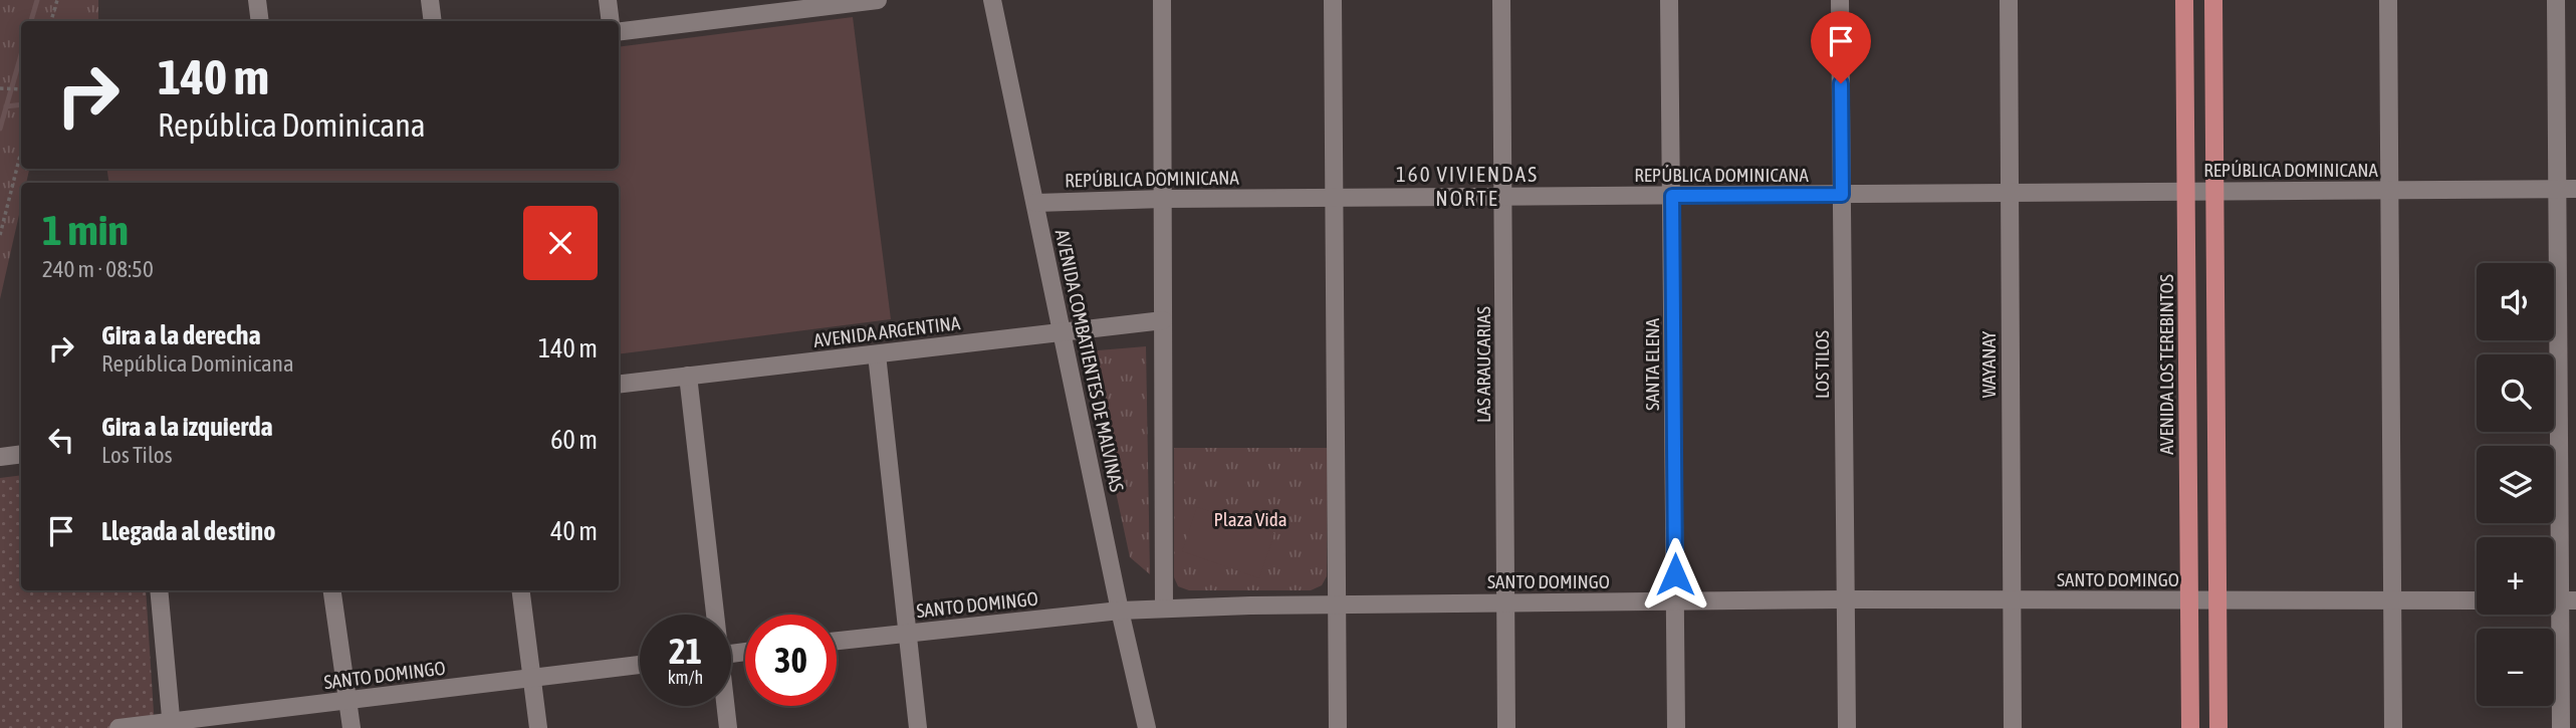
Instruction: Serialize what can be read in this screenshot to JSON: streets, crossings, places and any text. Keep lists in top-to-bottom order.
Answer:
{
  "streets": {
    "main road": ["AVENIDA LOS TEREBINTOS"],
    "street": [
      "REPÚBLICA DOMINICANA",
      "AVENIDA ARGENTINA",
      "AVENIDA COMBATIENTES DE MALVINAS",
      "LAS ARAUCARIAS",
      "SANTA ELENA",
      "LOS TILOS",
      "WAYANAY",
      "SANTO DOMINGO"
    ]
  },
  "crossings": [
    ["REPÚBLICA DOMINICANA", "AVENIDA COMBATIENTES DE MALVINAS"],
    ["REPÚBLICA DOMINICANA", "LAS ARAUCARIAS"],
    ["REPÚBLICA DOMINICANA", "SANTA ELENA"],
    ["REPÚBLICA DOMINICANA", "LOS TILOS"],
    ["REPÚBLICA DOMINICANA", "WAYANAY"],
    ["REPÚBLICA DOMINICANA", "AVENIDA LOS TEREBINTOS"],
    ["AVENIDA ARGENTINA", "AVENIDA COMBATIENTES DE MALVINAS"],
    ["AVENIDA COMBATIENTES DE MALVINAS", "SANTO DOMINGO"],
    ["LAS ARAUCARIAS", "SANTO DOMINGO"],
    ["SANTA ELENA", "SANTO DOMINGO"],
    ["LOS TILOS", "SANTO DOMINGO"],
    ["WAYANAY", "SANTO DOMINGO"],
    ["AVENIDA LOS TEREBINTOS", "SANTO DOMINGO"]
  ],
  "districts": ["160 VIVIENDAS NORTE"],
  "parks": ["Plaza Vida"],
  "page": {
    "turn": ["140 m", "República Dominicana"],
    "heading": ["1 min", "240 m · 08:50"],
    "map_buttons": ["+", "−"],
    "list": [
      {
        "name": "Gira a la derecha",
        "note": "República Dominicana",
        "value": "140 m"
      },
      {
        "name": "Gira a la izquierda",
        "note": "Los Tilos",
        "value": "60 m"
      },
      {
        "name": "Llegada al destino",
        "value": "40 m"
      }
    ],
    "speed": "21 km/h",
    "limit": "30"
  }
}
